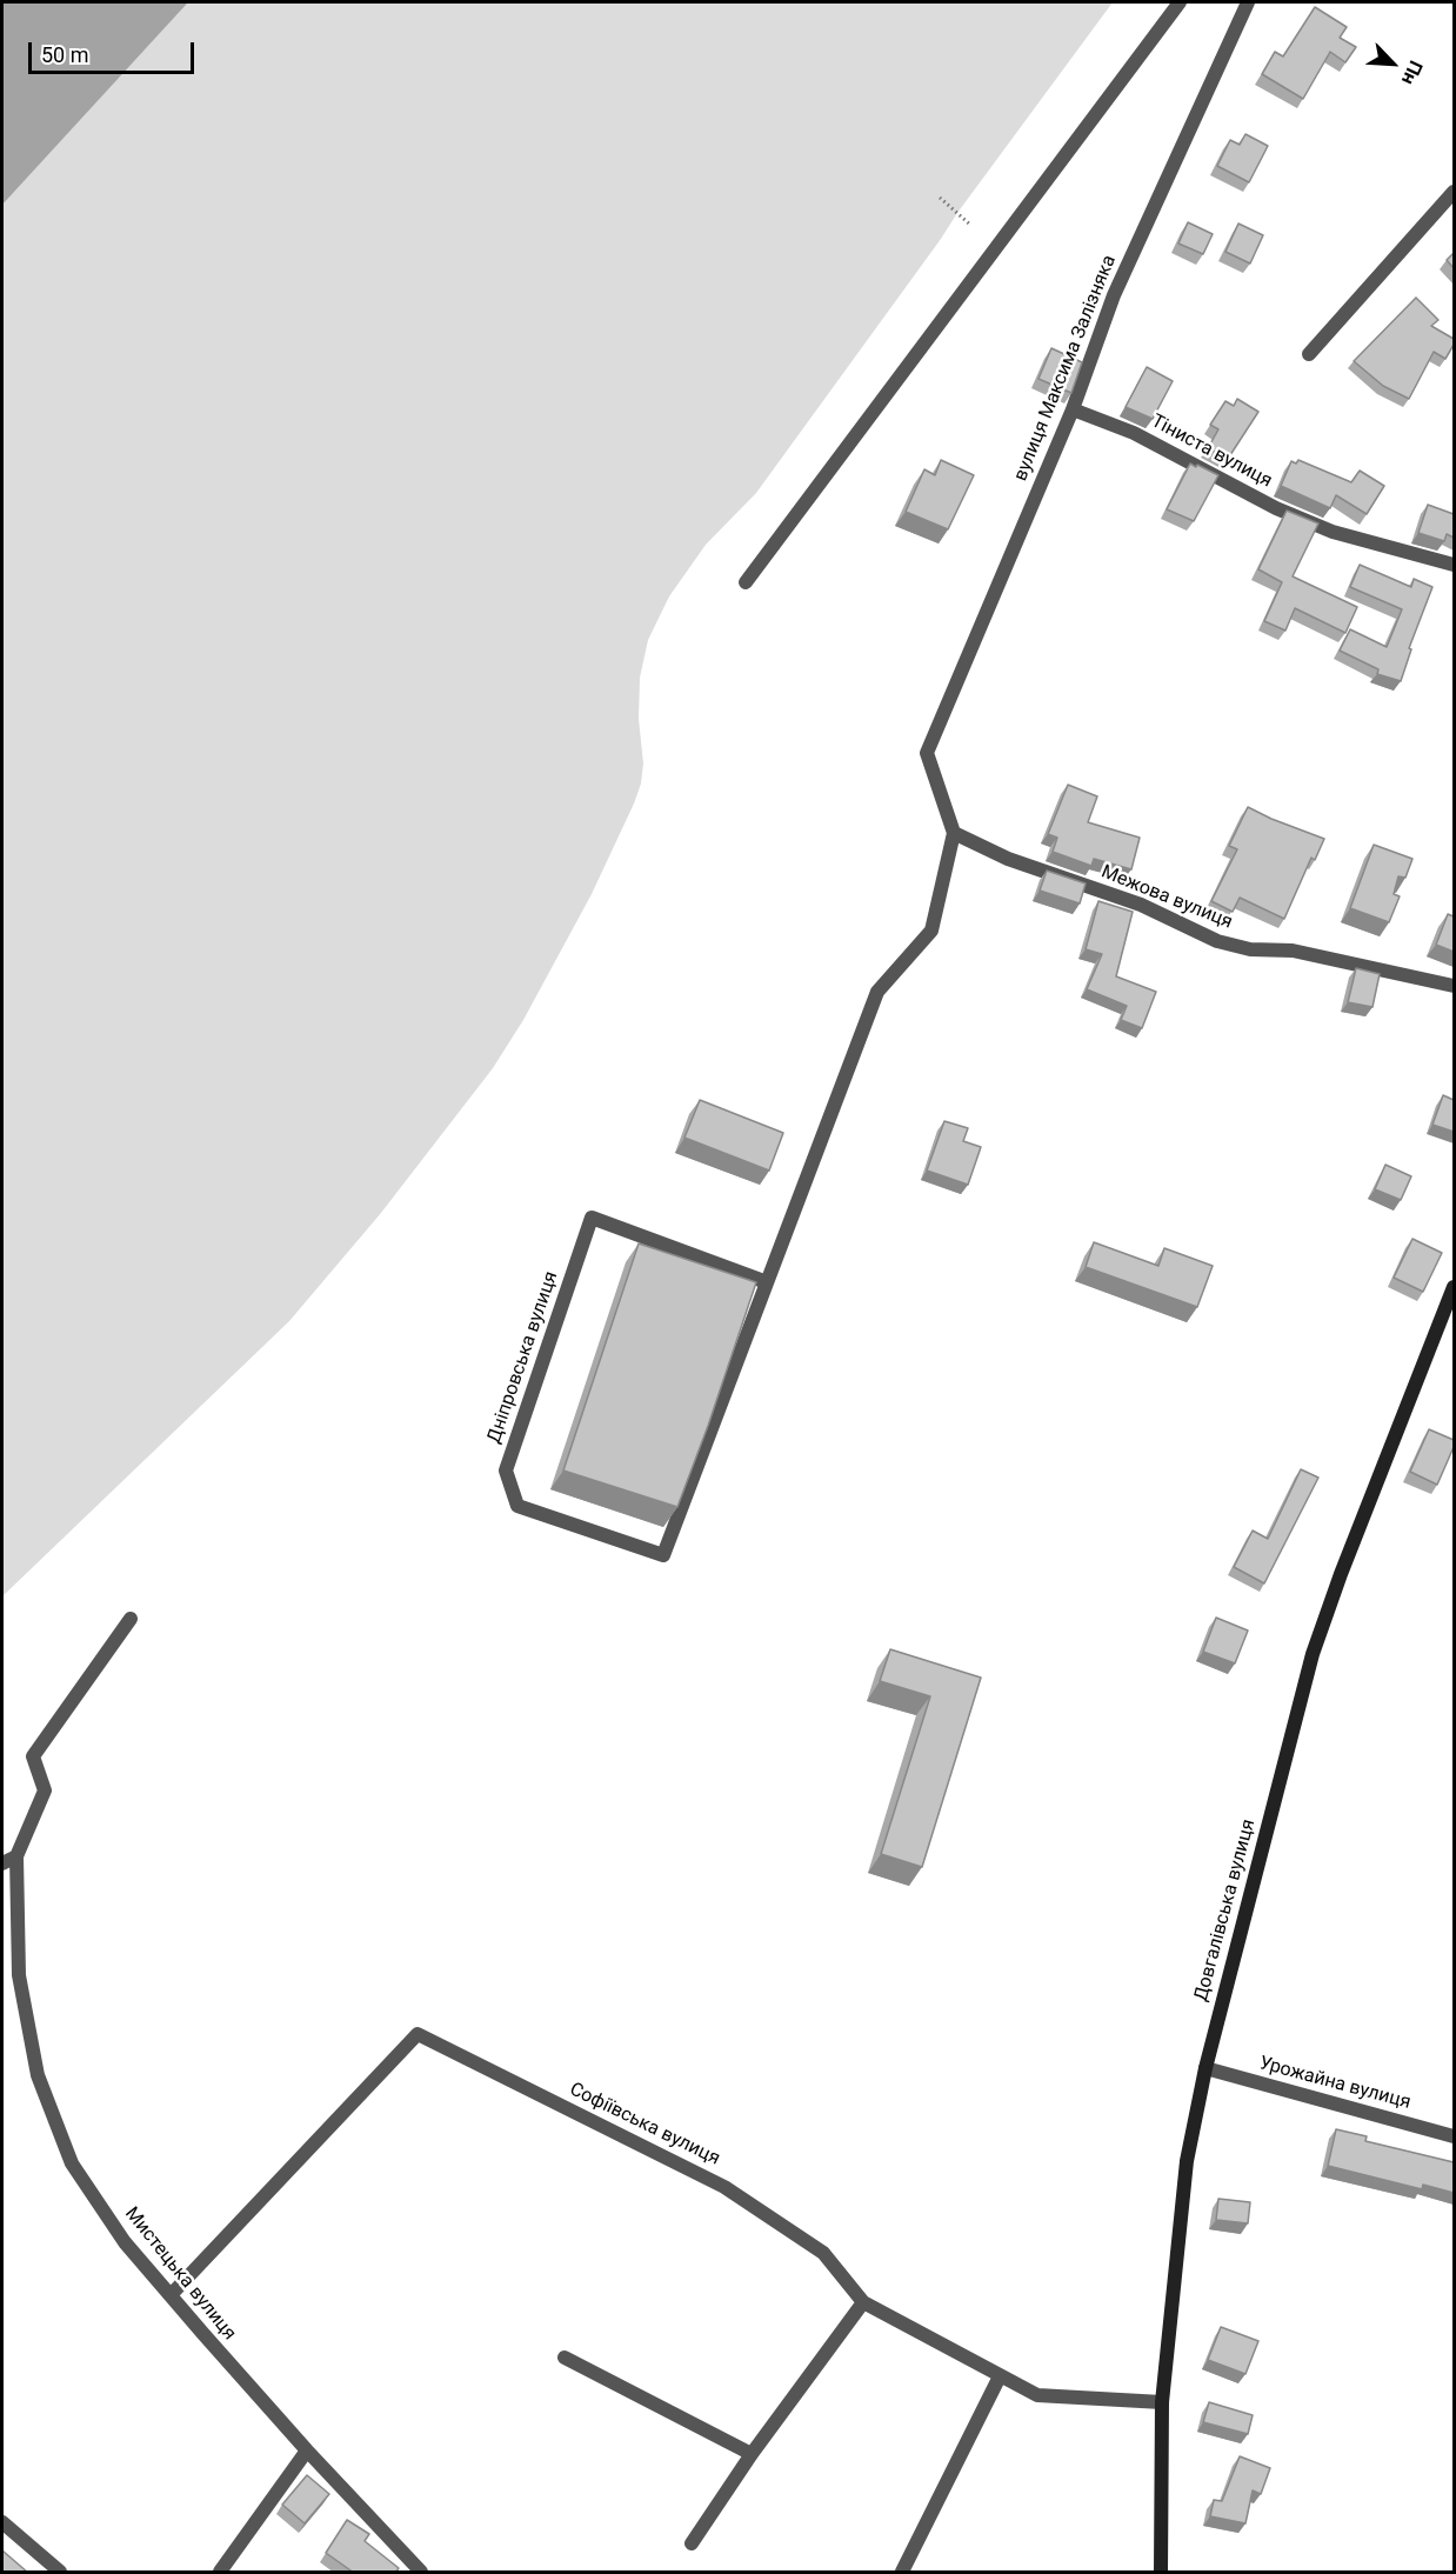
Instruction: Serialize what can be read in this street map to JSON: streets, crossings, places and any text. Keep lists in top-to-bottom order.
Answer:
{
  "streets": {
    "street": [
      "вулиця Максима Залізняка",
      "Тіниста вулиця",
      "Межова вулиця",
      "Дніпровська вулиця",
      "Довгалівська вулиця",
      "Урожайна вулиця",
      "Софіївська вулиця",
      "Мистецька вулиця"
    ]
  },
  "crossings": [
    ["вулиця Максима Залізняка", "Тіниста вулиця"],
    ["вулиця Максима Залізняка", "Межова вулиця"],
    ["вулиця Максима Залізняка", "Дніпровська вулиця"],
    ["Межова вулиця", "Дніпровська вулиця"],
    ["Довгалівська вулиця", "Урожайна вулиця"],
    ["Довгалівська вулиця", "Софіївська вулиця"],
    ["Софіївська вулиця", "Мистецька вулиця"]
  ],
  "scale_bar": "50 m",
  "north": "bottom right"
}
